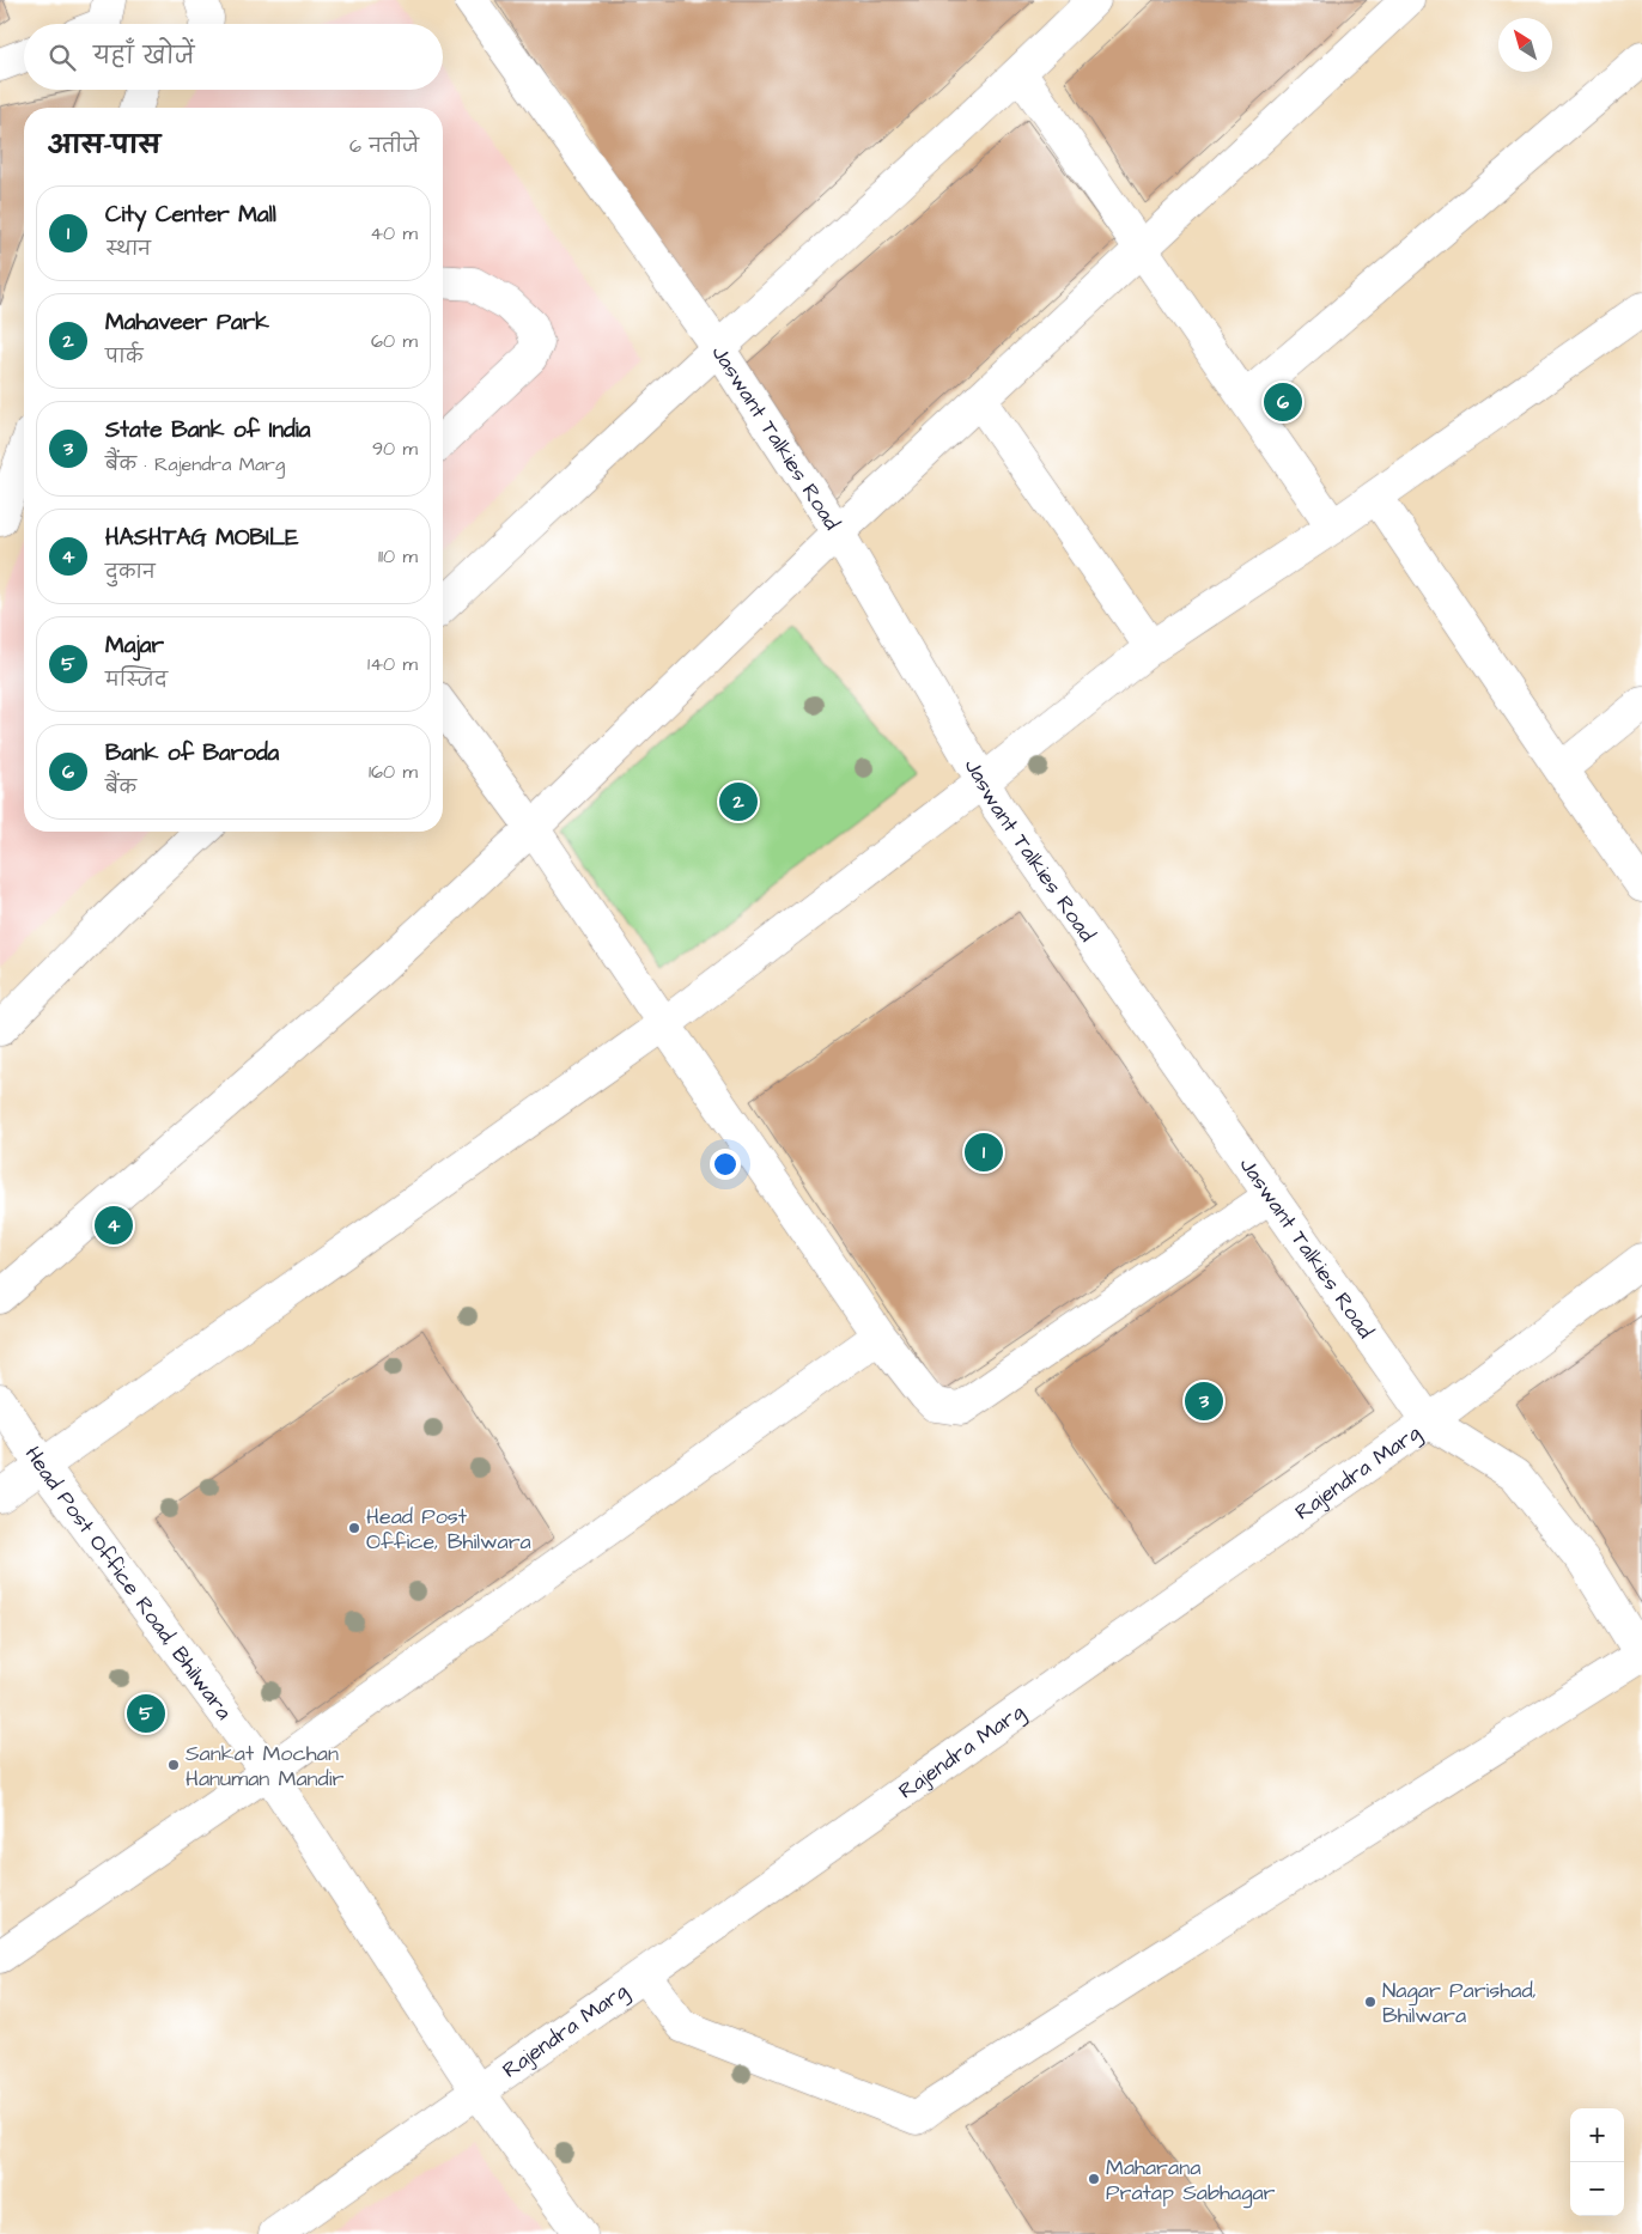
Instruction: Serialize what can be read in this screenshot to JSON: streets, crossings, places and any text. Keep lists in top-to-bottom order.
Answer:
{
  "streets": {
    "street": ["Jaswant Talkies Road", "Rajendra Marg", "Head Post Office Road, Bhilwara"]
  },
  "crossings": [
    ["Jaswant Talkies Road", "Rajendra Marg"],
    ["Rajendra Marg", "Head Post Office Road, Bhilwara"]
  ],
  "places": [
    "Head Post Office, Bhilwara",
    "Sankat Mochan Hanuman Mandir",
    "Nagar Parishad, Bhilwara",
    "Maharana Pratap Sabhagar"
  ],
  "north": "top left",
  "page": {
    "search": "यहाँ खोजें",
    "heading": ["आस-पास", "6 नतीजे"],
    "list": [
      {
        "mark": "1",
        "name": "City Center Mall",
        "note": "स्थान",
        "value": "40 m"
      },
      {
        "mark": "2",
        "name": "Mahaveer Park",
        "note": "पार्क",
        "value": "60 m"
      },
      {
        "mark": "3",
        "name": "State Bank of India",
        "note": "बैंक · Rajendra Marg",
        "value": "90 m"
      },
      {
        "mark": "4",
        "name": "HASHTAG MOBILE",
        "note": "दुकान",
        "value": "110 m"
      },
      {
        "mark": "5",
        "name": "Majar",
        "note": "मस्जिद",
        "value": "140 m"
      },
      {
        "mark": "6",
        "name": "Bank of Baroda",
        "note": "बैंक",
        "value": "160 m"
      }
    ],
    "pins": [
      "6",
      "2",
      "1",
      "4",
      "3",
      "5"
    ],
    "map_buttons": ["+", "−"]
  }
}
